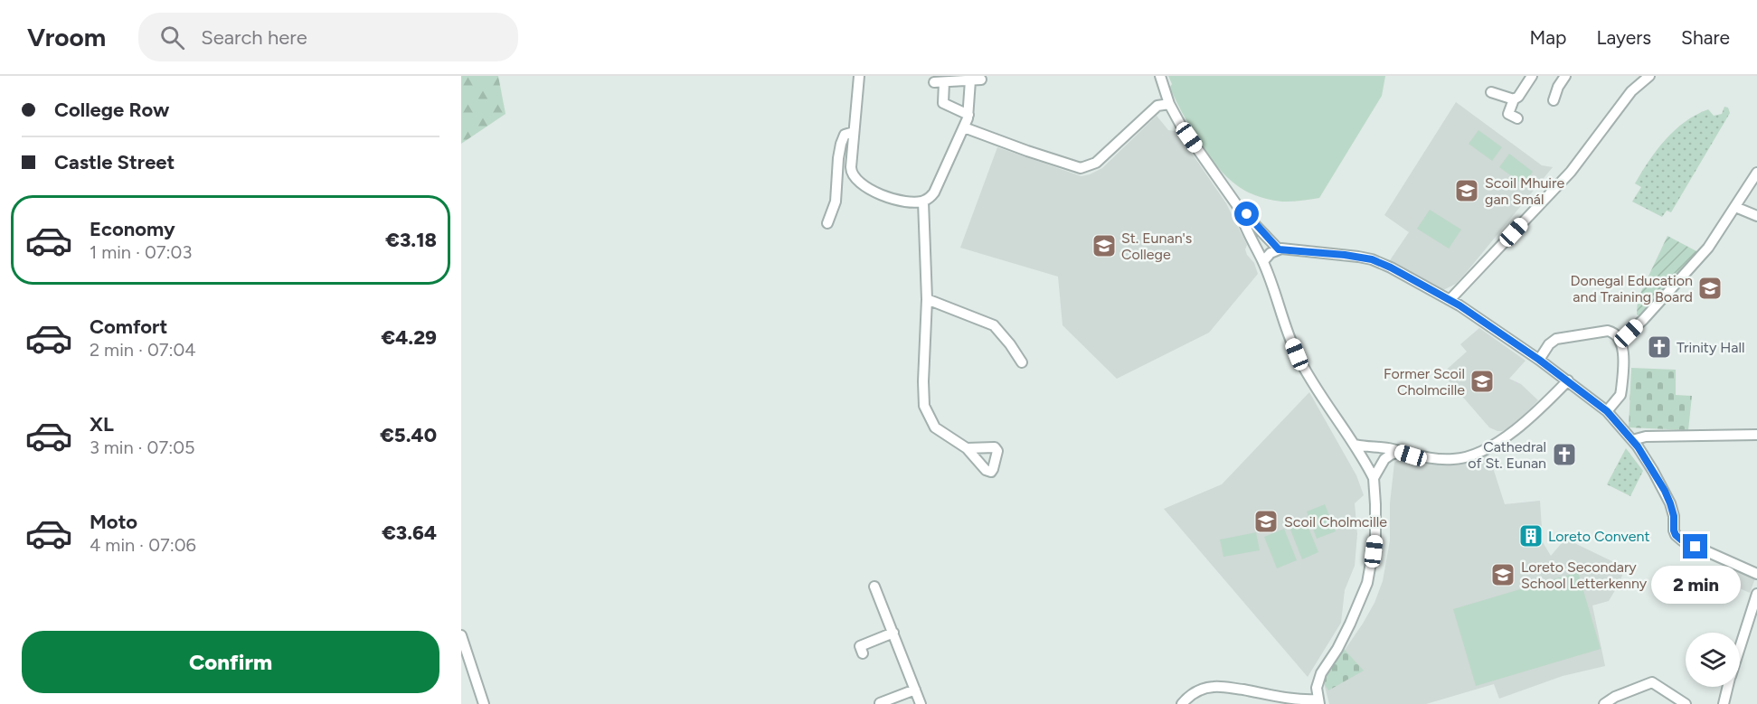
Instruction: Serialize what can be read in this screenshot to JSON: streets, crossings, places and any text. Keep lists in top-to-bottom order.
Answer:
{
  "places": {
    "school or university": [
      "Scoil Mhuire gan Smál",
      "St. Eunan's College",
      "Donegal Education and Training Board",
      "Former Scoil Cholmcille",
      "Scoil Cholmcille",
      "Loreto Secondary School Letterkenny"
    ],
    "church": ["Trinity Hall", "Cathedral of St. Eunan"],
    "building": ["Loreto Convent"]
  },
  "page": {
    "header": "Vroom",
    "search": "Search here",
    "nav": ["Map", "Layers", "Share"],
    "banner": ["College Row", "Castle Street"],
    "list": [
      {
        "name": "Economy",
        "note": "1 min · 07:03",
        "value": "€3.18"
      },
      {
        "name": "Comfort",
        "note": "2 min · 07:04",
        "value": "€4.29"
      },
      {
        "name": "XL",
        "note": "3 min · 07:05",
        "value": "€5.40"
      },
      {
        "name": "Moto",
        "note": "4 min · 07:06",
        "value": "€3.64"
      }
    ],
    "bubble": "2 min",
    "buttons": "Confirm"
  }
}
